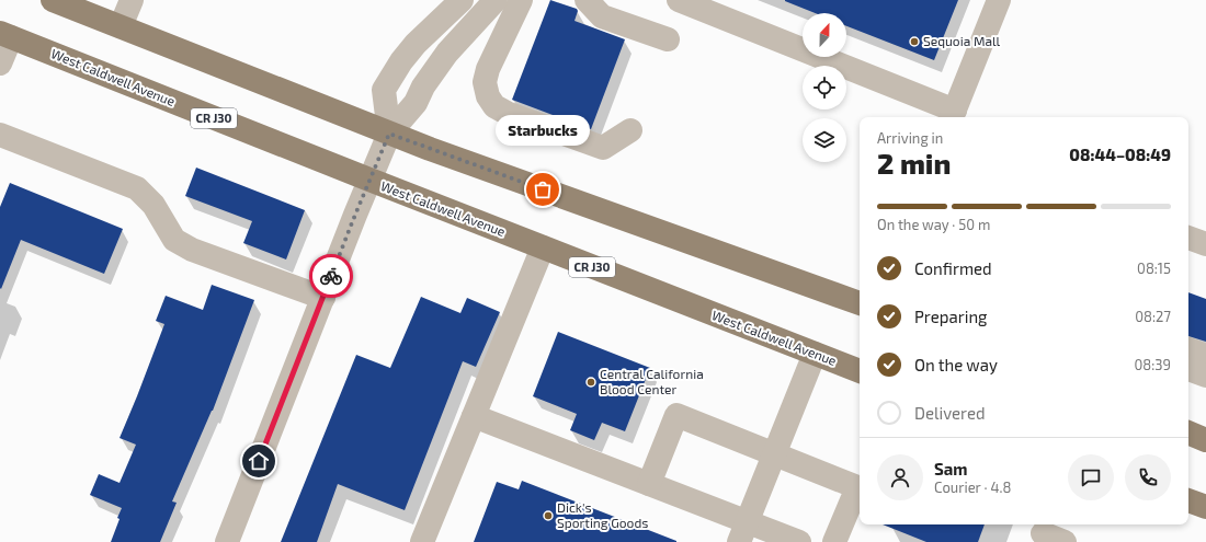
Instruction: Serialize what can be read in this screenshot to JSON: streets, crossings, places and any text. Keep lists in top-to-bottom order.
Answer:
{
  "streets": {
    "main road": ["West Caldwell Avenue", "CR J30"]
  },
  "places": [
    "Sequoia Mall",
    "Starbucks",
    "Central California Blood Center",
    "Dick's Sporting Goods"
  ],
  "north": "top",
  "page": {
    "bubble": "Starbucks",
    "heading": ["2 min", "Arriving in", "08:44–08:49"],
    "panel": ["Sam", "Courier · 4.8"],
    "bar": "On the way · 50 m",
    "list": [
      ["Confirmed", "08:15"],
      ["Preparing", "08:27"],
      ["On the way", "08:39"],
      "Delivered"
    ]
  }
}
